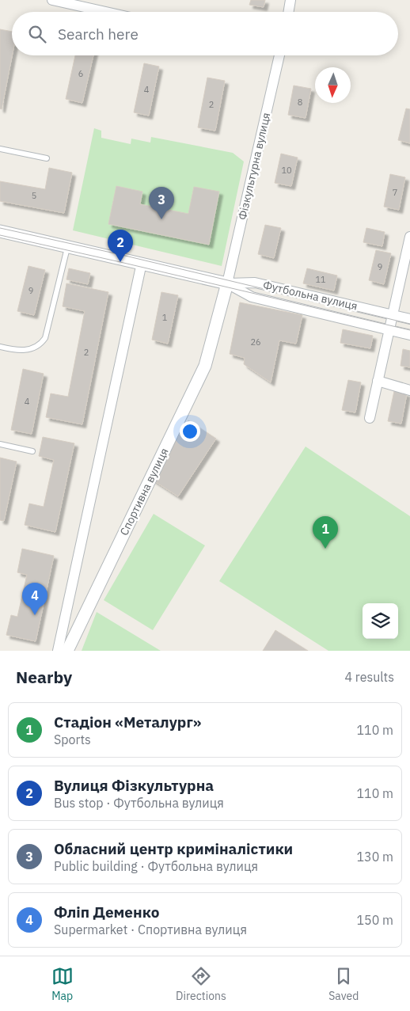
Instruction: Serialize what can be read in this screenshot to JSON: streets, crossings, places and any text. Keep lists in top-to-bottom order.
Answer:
{
  "streets": {
    "street": ["Фізкультурна вулиця", "Футбольна вулиця", "Спортивна вулиця"]
  },
  "crossings": [
    ["Фізкультурна вулиця", "Футбольна вулиця"],
    ["Фізкультурна вулиця", "Спортивна вулиця"],
    ["Футбольна вулиця", "Спортивна вулиця"]
  ],
  "house_numbers": [
    "6",
    "4",
    "8",
    "2",
    "10",
    "7",
    "5",
    "9",
    "11",
    "9",
    "1",
    "26",
    "2",
    "4"
  ],
  "north": "bottom",
  "page": {
    "search": "Search here",
    "pins": [
      "3",
      "2",
      "1",
      "4"
    ],
    "heading": ["Nearby", "4 results"],
    "list": [
      {
        "mark": "1",
        "name": "Стадіон «Металург»",
        "note": "Sports",
        "value": "110 m"
      },
      {
        "mark": "2",
        "name": "Вулиця Фізкультурна",
        "note": "Bus stop · Футбольна вулиця",
        "value": "110 m"
      },
      {
        "mark": "3",
        "name": "Обласний центр криміналістики",
        "note": "Public building · Футбольна вулиця",
        "value": "130 m"
      },
      {
        "mark": "4",
        "name": "Фліп Деменко",
        "note": "Supermarket · Спортивна вулиця",
        "value": "150 m"
      }
    ],
    "nav": ["Map", "Directions", "Saved"]
  }
}
